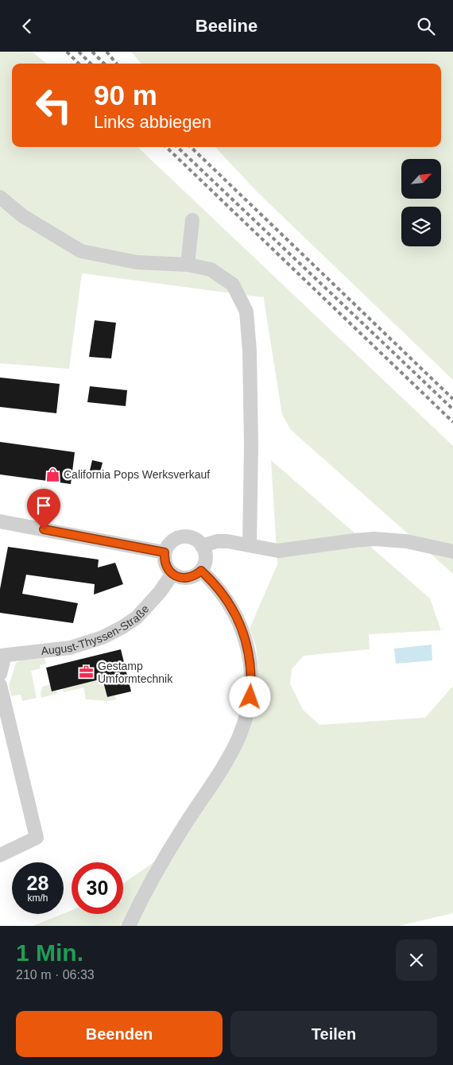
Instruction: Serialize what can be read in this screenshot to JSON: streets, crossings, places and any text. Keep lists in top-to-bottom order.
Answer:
{
  "streets": {
    "street": ["August-Thyssen-Straße"]
  },
  "places": {
    "shop": ["California Pops Werksverkauf"],
    "office": ["Gestamp Umformtechnik"]
  },
  "north": "top right",
  "page": {
    "header": "Beeline",
    "turn": ["90 m", "Links abbiegen"],
    "speed": "28 km/h",
    "limit": "30",
    "heading": ["1 Min.", "210 m · 06:33"],
    "buttons": ["Beenden", "Teilen"]
  }
}
